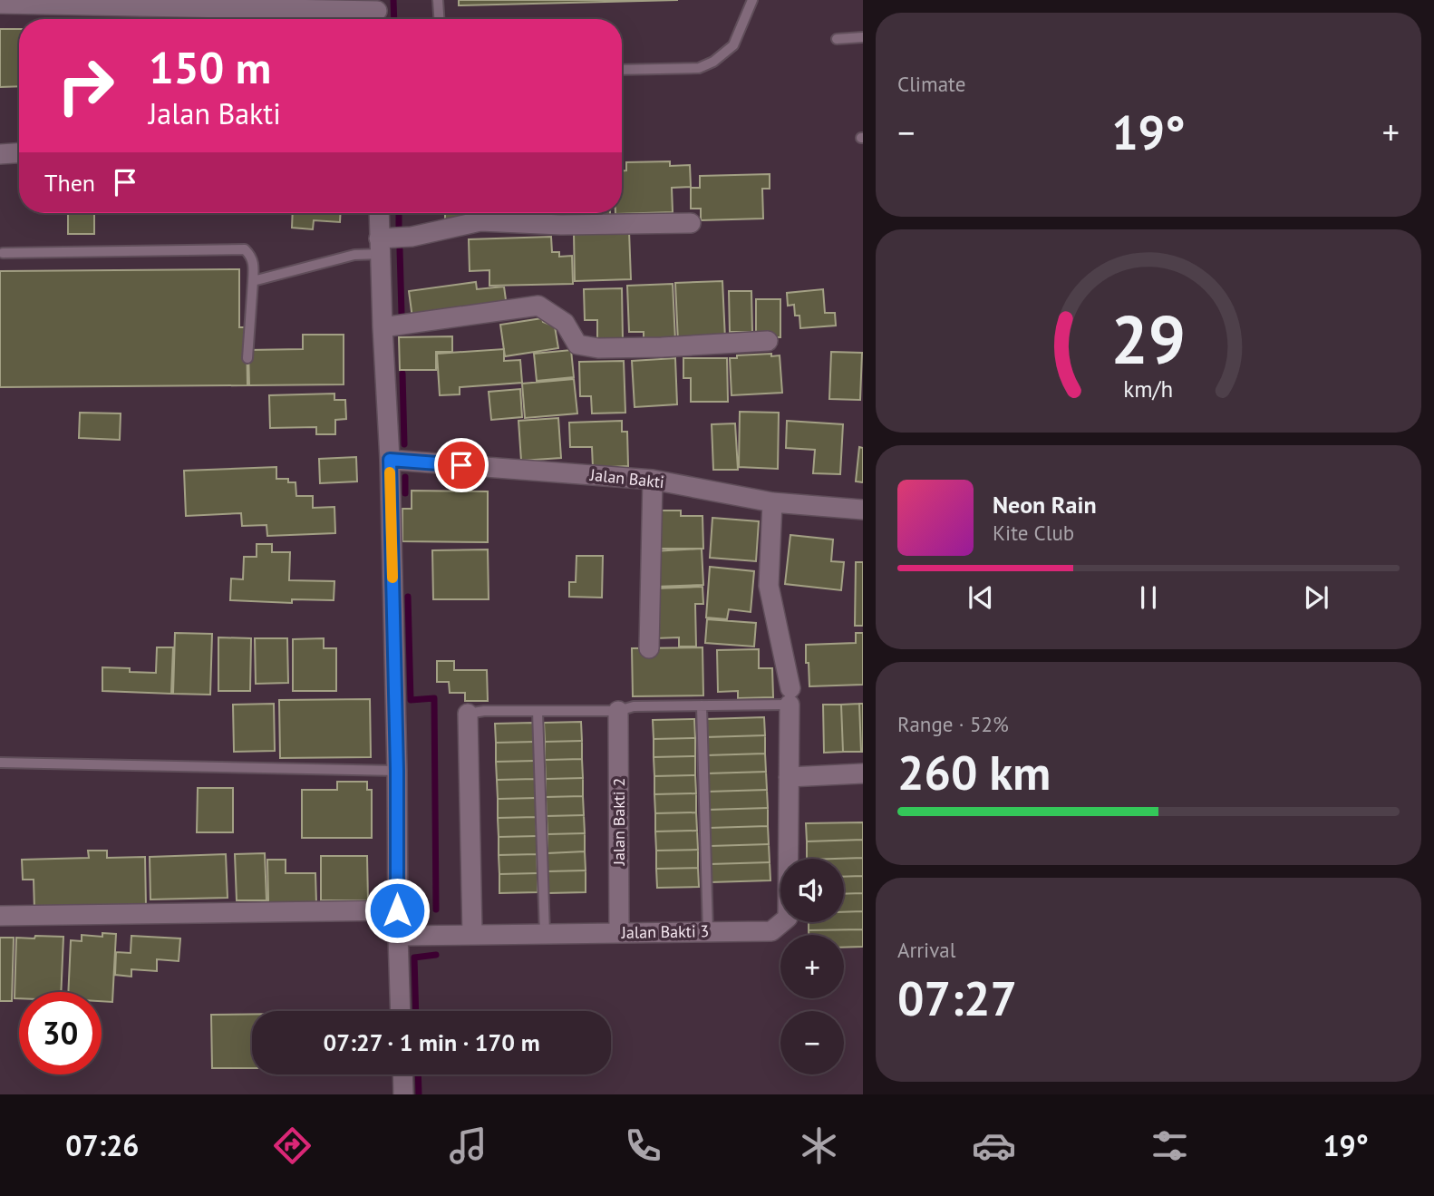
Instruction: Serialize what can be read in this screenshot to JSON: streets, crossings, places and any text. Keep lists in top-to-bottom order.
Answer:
{
  "streets": {
    "street": ["Jalan Bakti", "Jalan Bakti 2", "Jalan Bakti 3"]
  },
  "crossings": [
    ["Jalan Bakti 2", "Jalan Bakti 3"]
  ],
  "page": {
    "tile": [
      "Climate",
      ["Range · 52%", "260 km"],
      ["Arrival", "07:27"]
    ],
    "turn": ["150 m", "Jalan Bakti"],
    "heat": ["−", "19°", "+"],
    "then": "Then",
    "song": ["Neon Rain", "Kite Club"],
    "map_buttons": ["+", "−"],
    "limit": "30",
    "trip": "07:27 · 1 min · 170 m",
    "tabs": ["07:26", "19°"],
    "gauge": ["29", "km/h"]
  }
}
